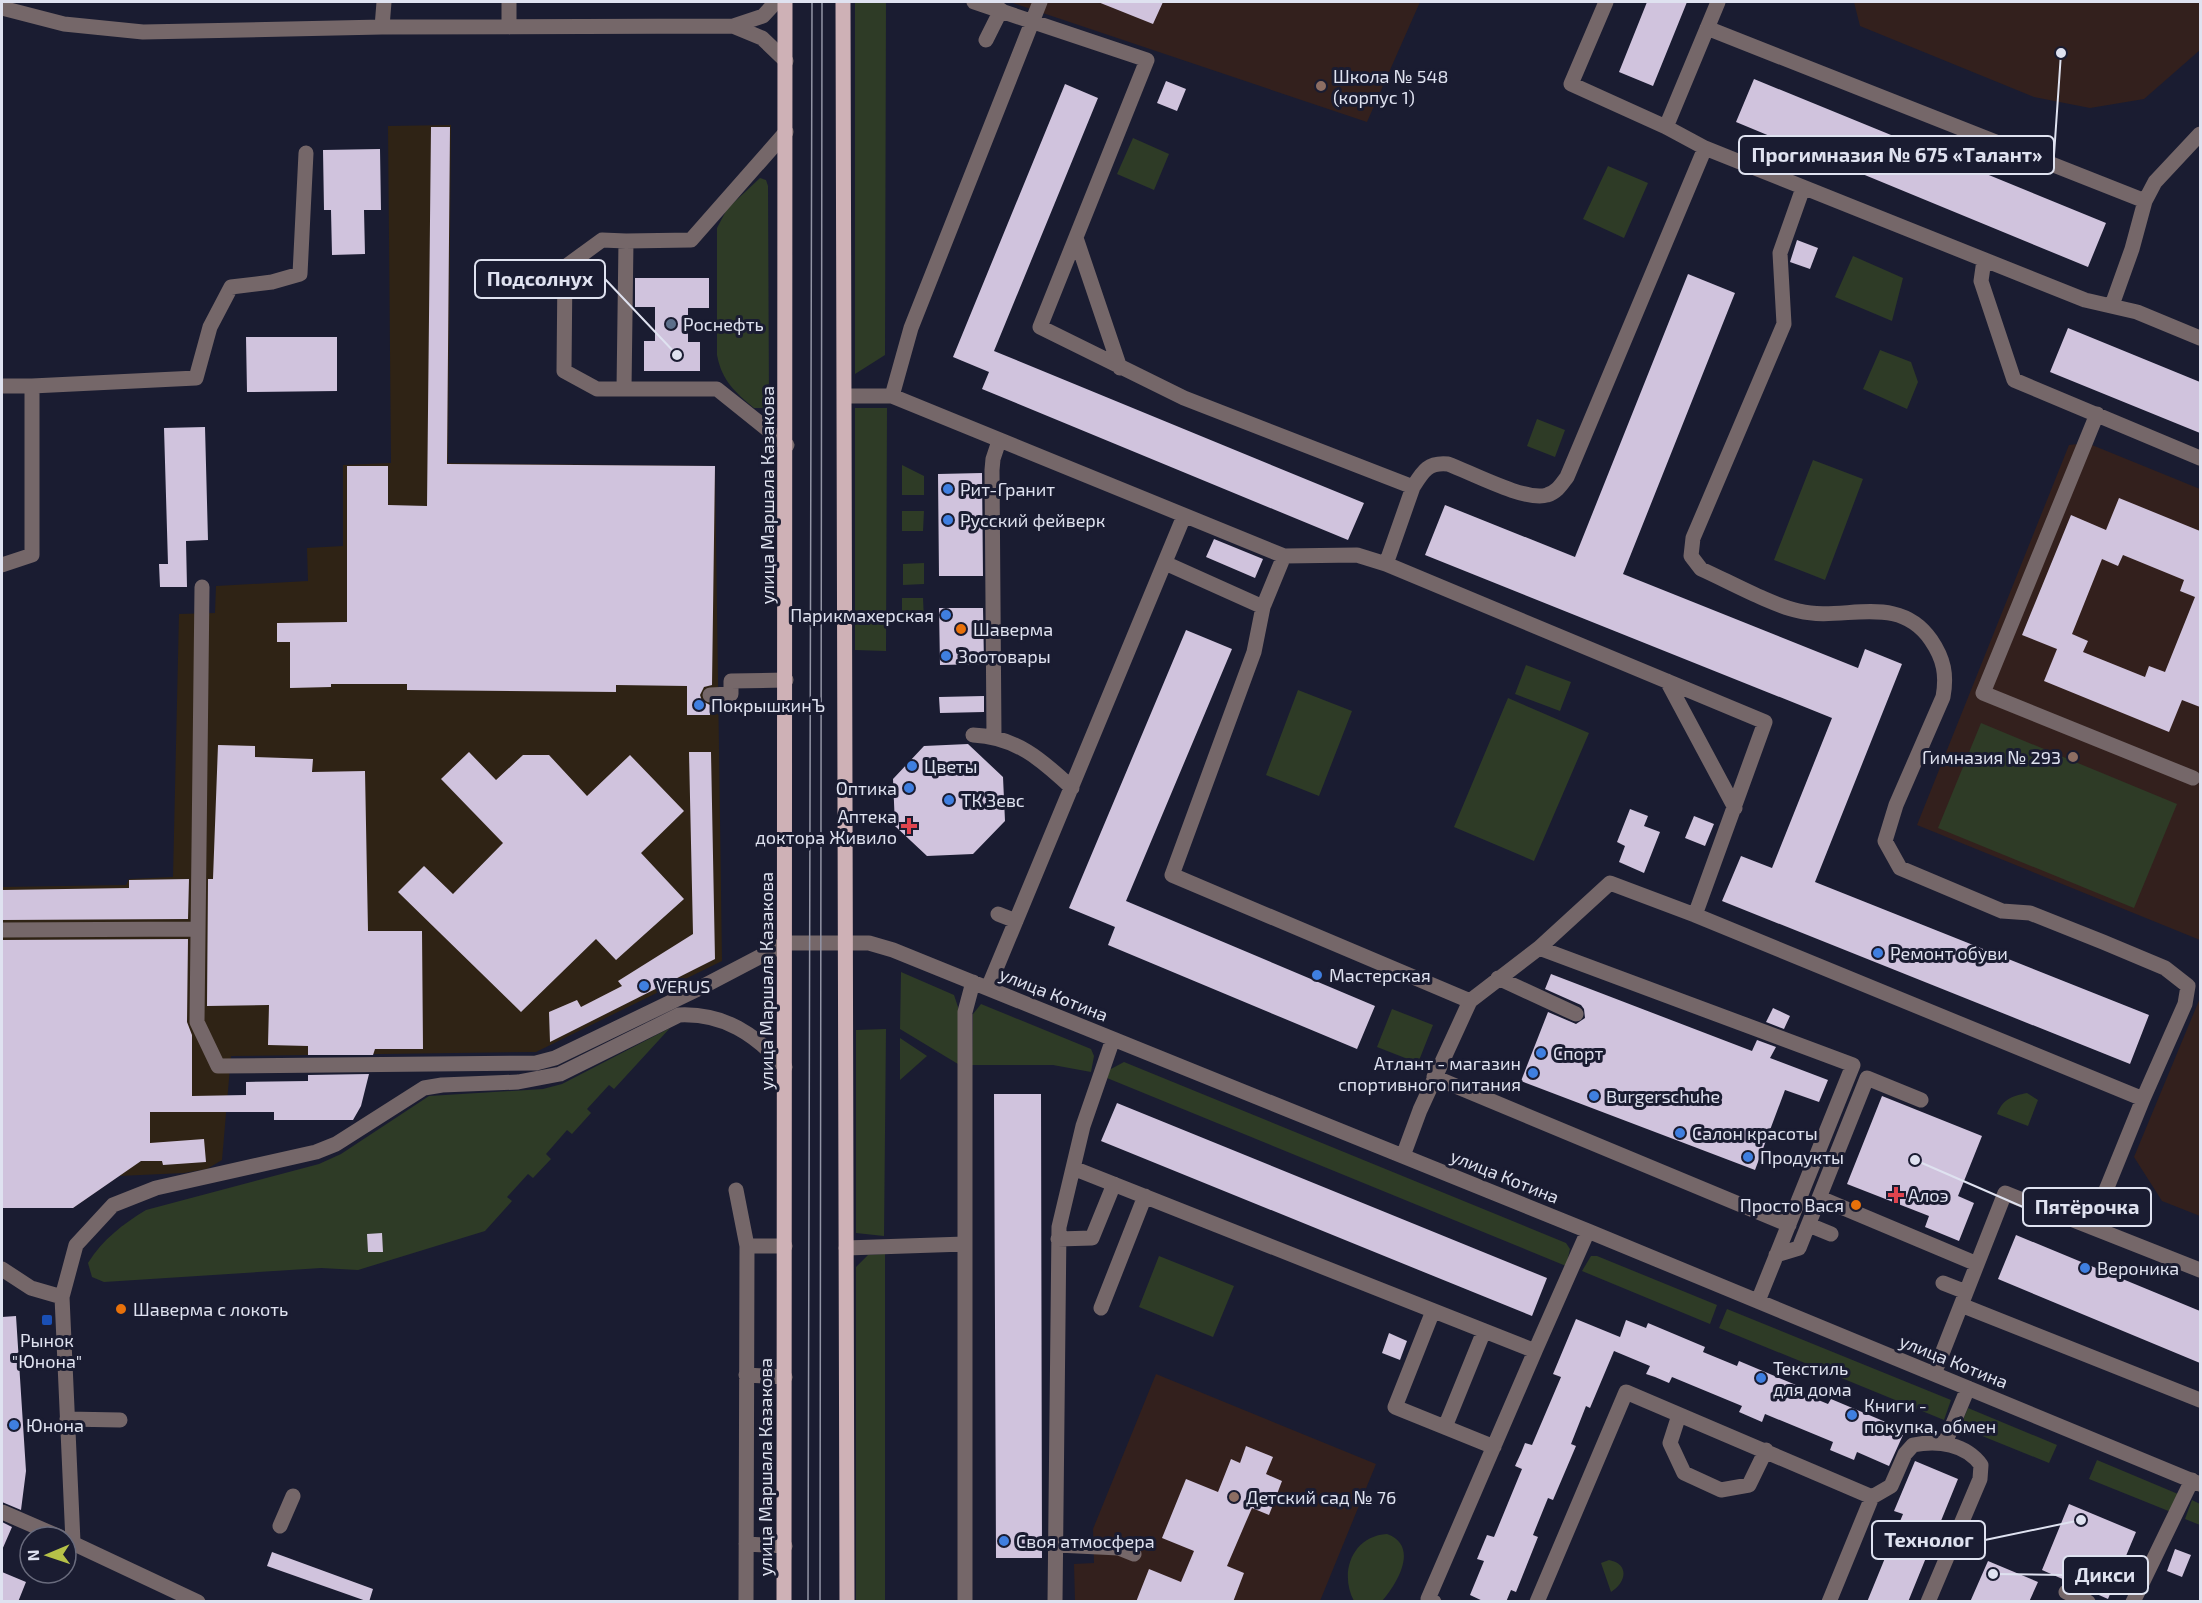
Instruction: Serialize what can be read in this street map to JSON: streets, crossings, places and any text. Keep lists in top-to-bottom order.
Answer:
{
  "streets": {
    "main road": ["улица Маршала Казакова"],
    "street": ["улица Котина"]
  },
  "crossings": [
    ["улица Маршала Казакова", "улица Котина"]
  ],
  "places": {
    "other": [
      "Прогимназия № 675 «Талант»",
      "Школа № 548 (корпус 1)",
      "Роснефть",
      "Подсолнух",
      "Рит-Гранит",
      "Русский фейверк",
      "Парикмахерская",
      "Шаверма",
      "Зоотовары",
      "ПокрышкинЪ",
      "Гимназия № 293",
      "Цветы",
      "Оптика",
      "ТК Зевс",
      "Ремонт обуви",
      "Мастерская",
      "VERUS",
      "Спорт",
      "Атлант - магазин спортивного питания",
      "Burgerschuhe",
      "Салон красоты",
      "Продукты",
      "Пятёрочка",
      "Просто Вася",
      "Вероника",
      "Шаверма с локоть",
      "Текстиль для дома",
      "Книги - покупка, обмен",
      "Юнона",
      "Детский сад № 76",
      "Технолог",
      "Своя атмосфера",
      "Дикси"
    ],
    "health": ["Аптека доктора Живило", "Алоэ"],
    "transit": ["Рынок \"Юнона\""]
  },
  "north": "left"
}
